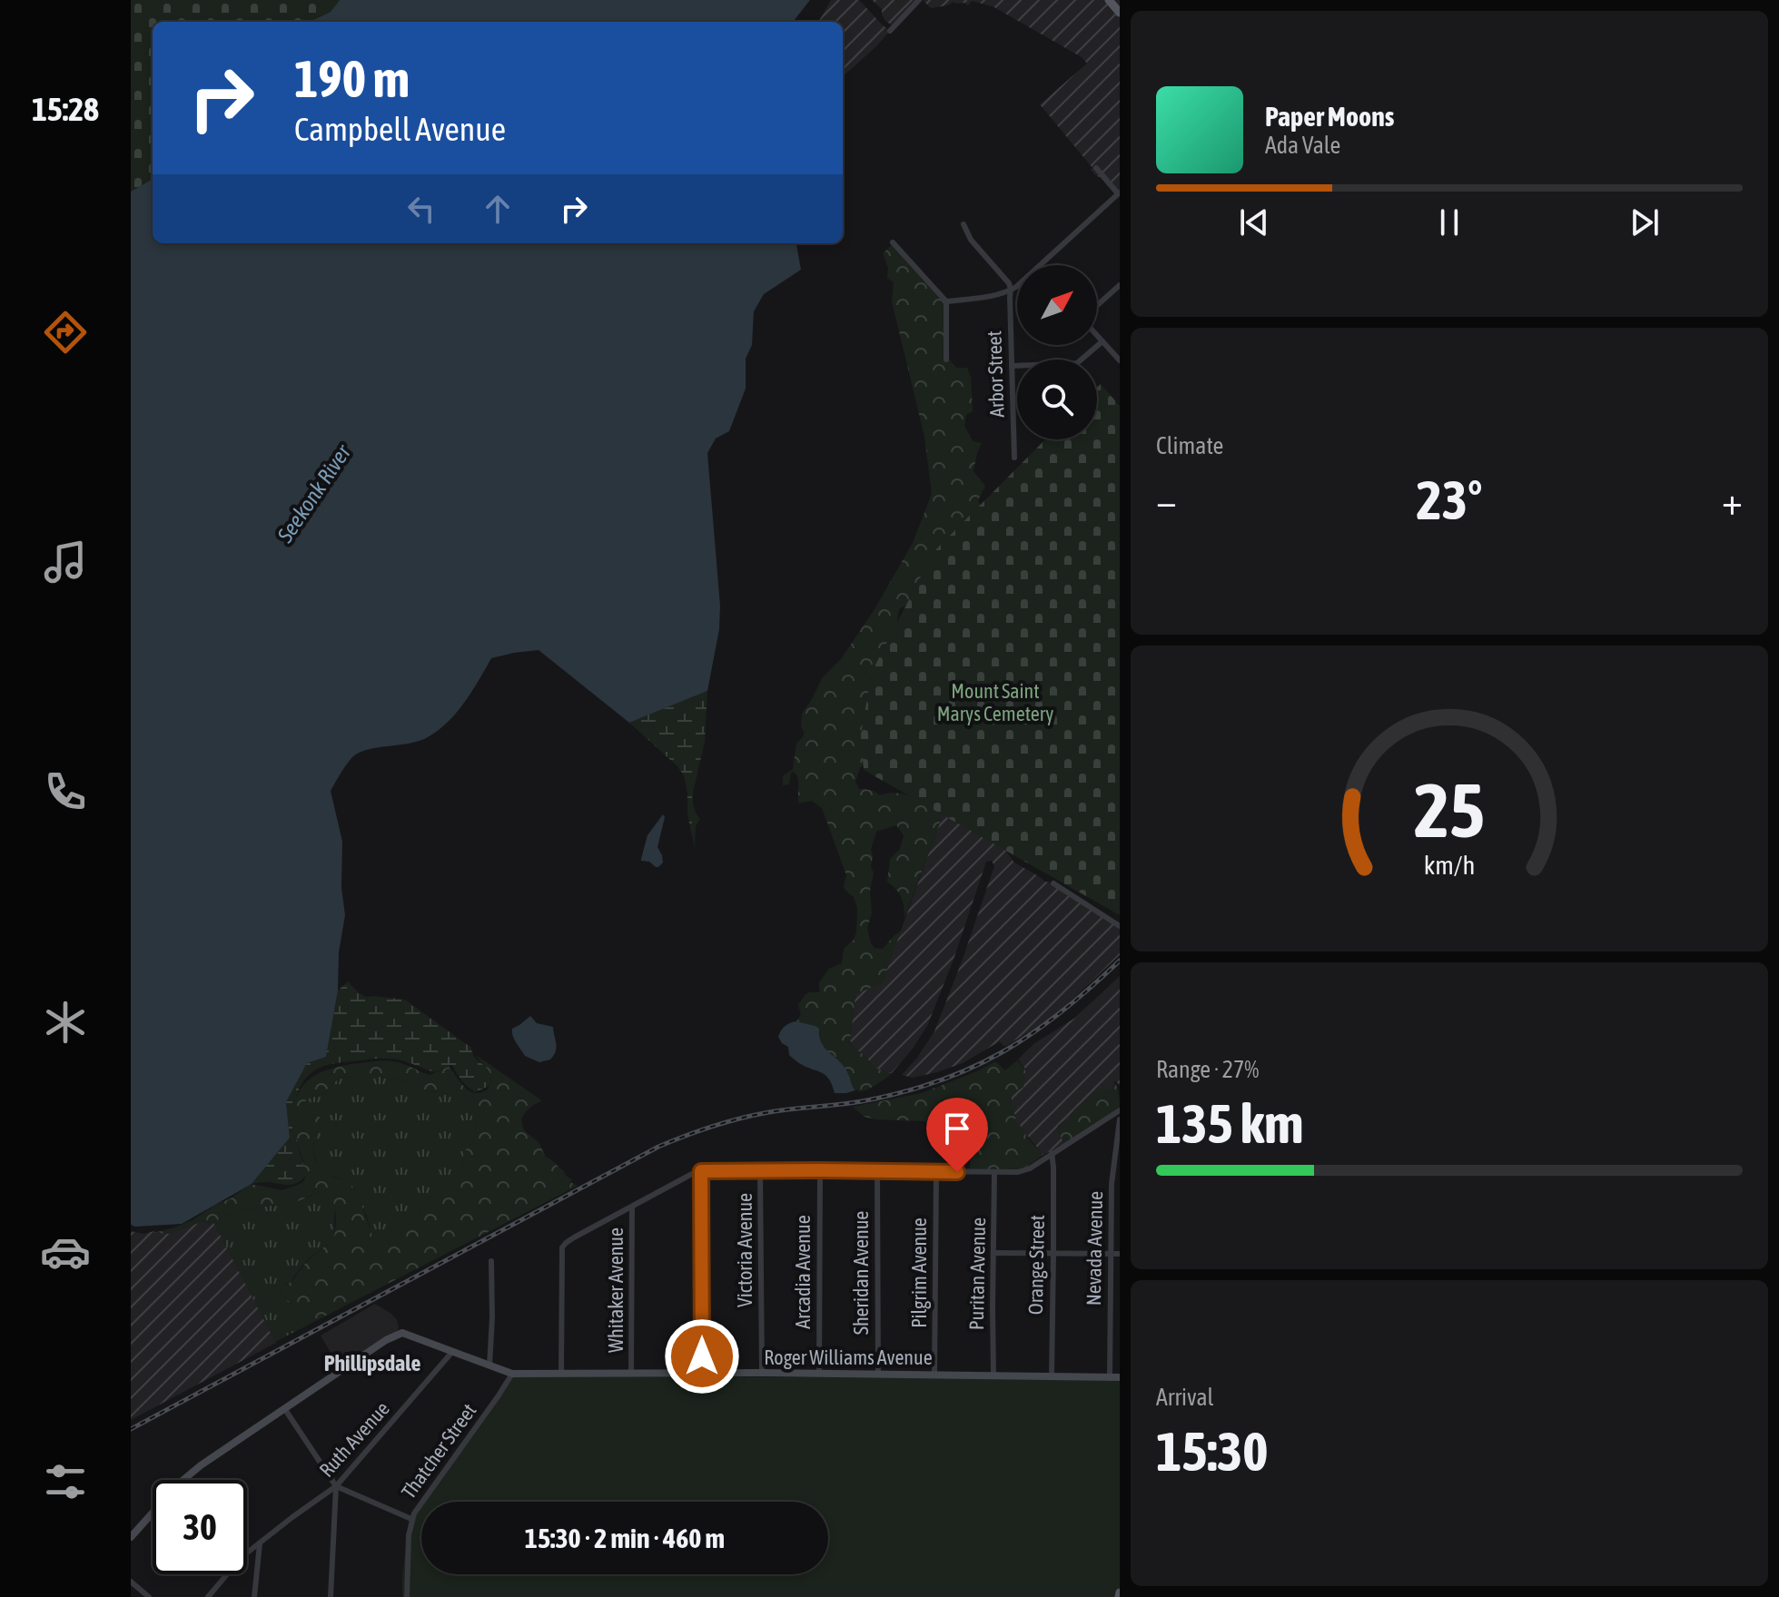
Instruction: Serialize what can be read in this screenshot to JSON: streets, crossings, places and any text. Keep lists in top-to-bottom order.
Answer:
{
  "streets": {
    "main road": ["Roger Williams Avenue"],
    "street": [
      "Arbor Street",
      "Nevada Avenue",
      "Victoria Avenue",
      "Orange Street",
      "Arcadia Avenue",
      "Sheridan Avenue",
      "Pilgrim Avenue",
      "Puritan Avenue",
      "Whitaker Avenue",
      "Ruth Avenue",
      "Thatcher Street"
    ]
  },
  "crossings": [
    ["Nevada Avenue", "Roger Williams Avenue"],
    ["Victoria Avenue", "Roger Williams Avenue"],
    ["Orange Street", "Roger Williams Avenue"],
    ["Arcadia Avenue", "Roger Williams Avenue"],
    ["Sheridan Avenue", "Roger Williams Avenue"],
    ["Pilgrim Avenue", "Roger Williams Avenue"],
    ["Puritan Avenue", "Roger Williams Avenue"],
    ["Whitaker Avenue", "Roger Williams Avenue"],
    ["Roger Williams Avenue", "Ruth Avenue"],
    ["Roger Williams Avenue", "Thatcher Street"]
  ],
  "districts": ["Phillipsdale"],
  "water": ["Seekonk River"],
  "parks": ["Mount Saint Marys Cemetery"],
  "north": "top right",
  "page": {
    "tabs": "15:28",
    "turn": ["190 m", "Campbell Avenue"],
    "song": ["Paper Moons", "Ada Vale"],
    "tile": [
      "Climate",
      ["Range · 27%", "135 km"],
      ["Arrival", "15:30"]
    ],
    "heat": ["−", "23°", "+"],
    "limit": "30",
    "trip": "15:30 · 2 min · 460 m",
    "gauge": ["25", "km/h"]
  }
}
